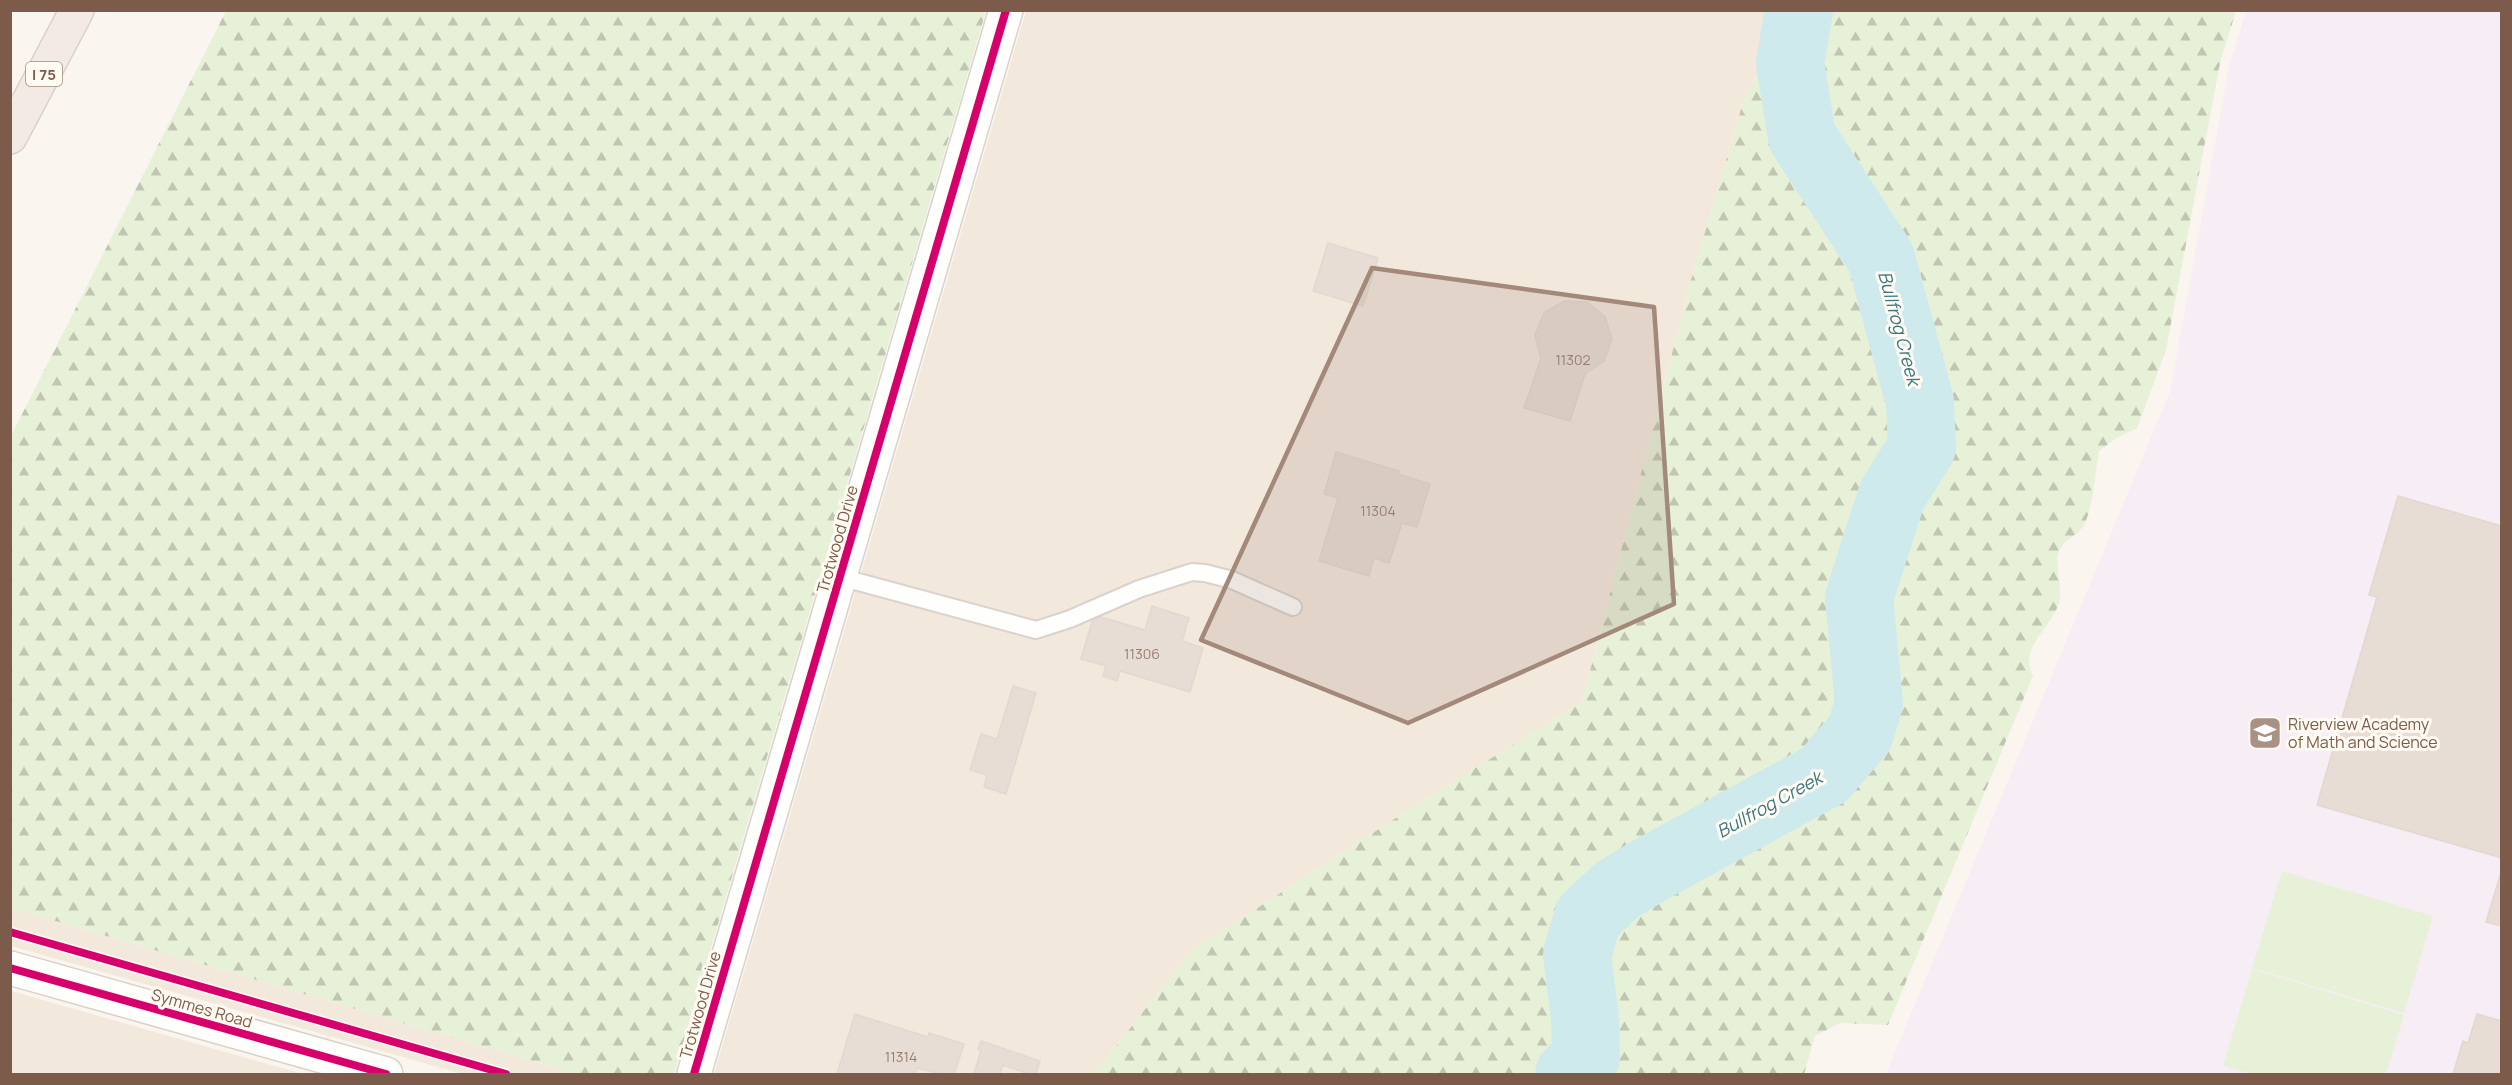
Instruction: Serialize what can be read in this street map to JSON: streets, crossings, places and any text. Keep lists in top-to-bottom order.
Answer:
{
  "streets": {
    "highway": ["I 75"],
    "street": ["Trotwood Drive", "Symmes Road"]
  },
  "water": ["Bullfrog Creek"],
  "places": {
    "school or university": ["Riverview Academy of Math and Science"]
  },
  "house_numbers": [
    "11302",
    "11304",
    "11306",
    "11314"
  ]
}
